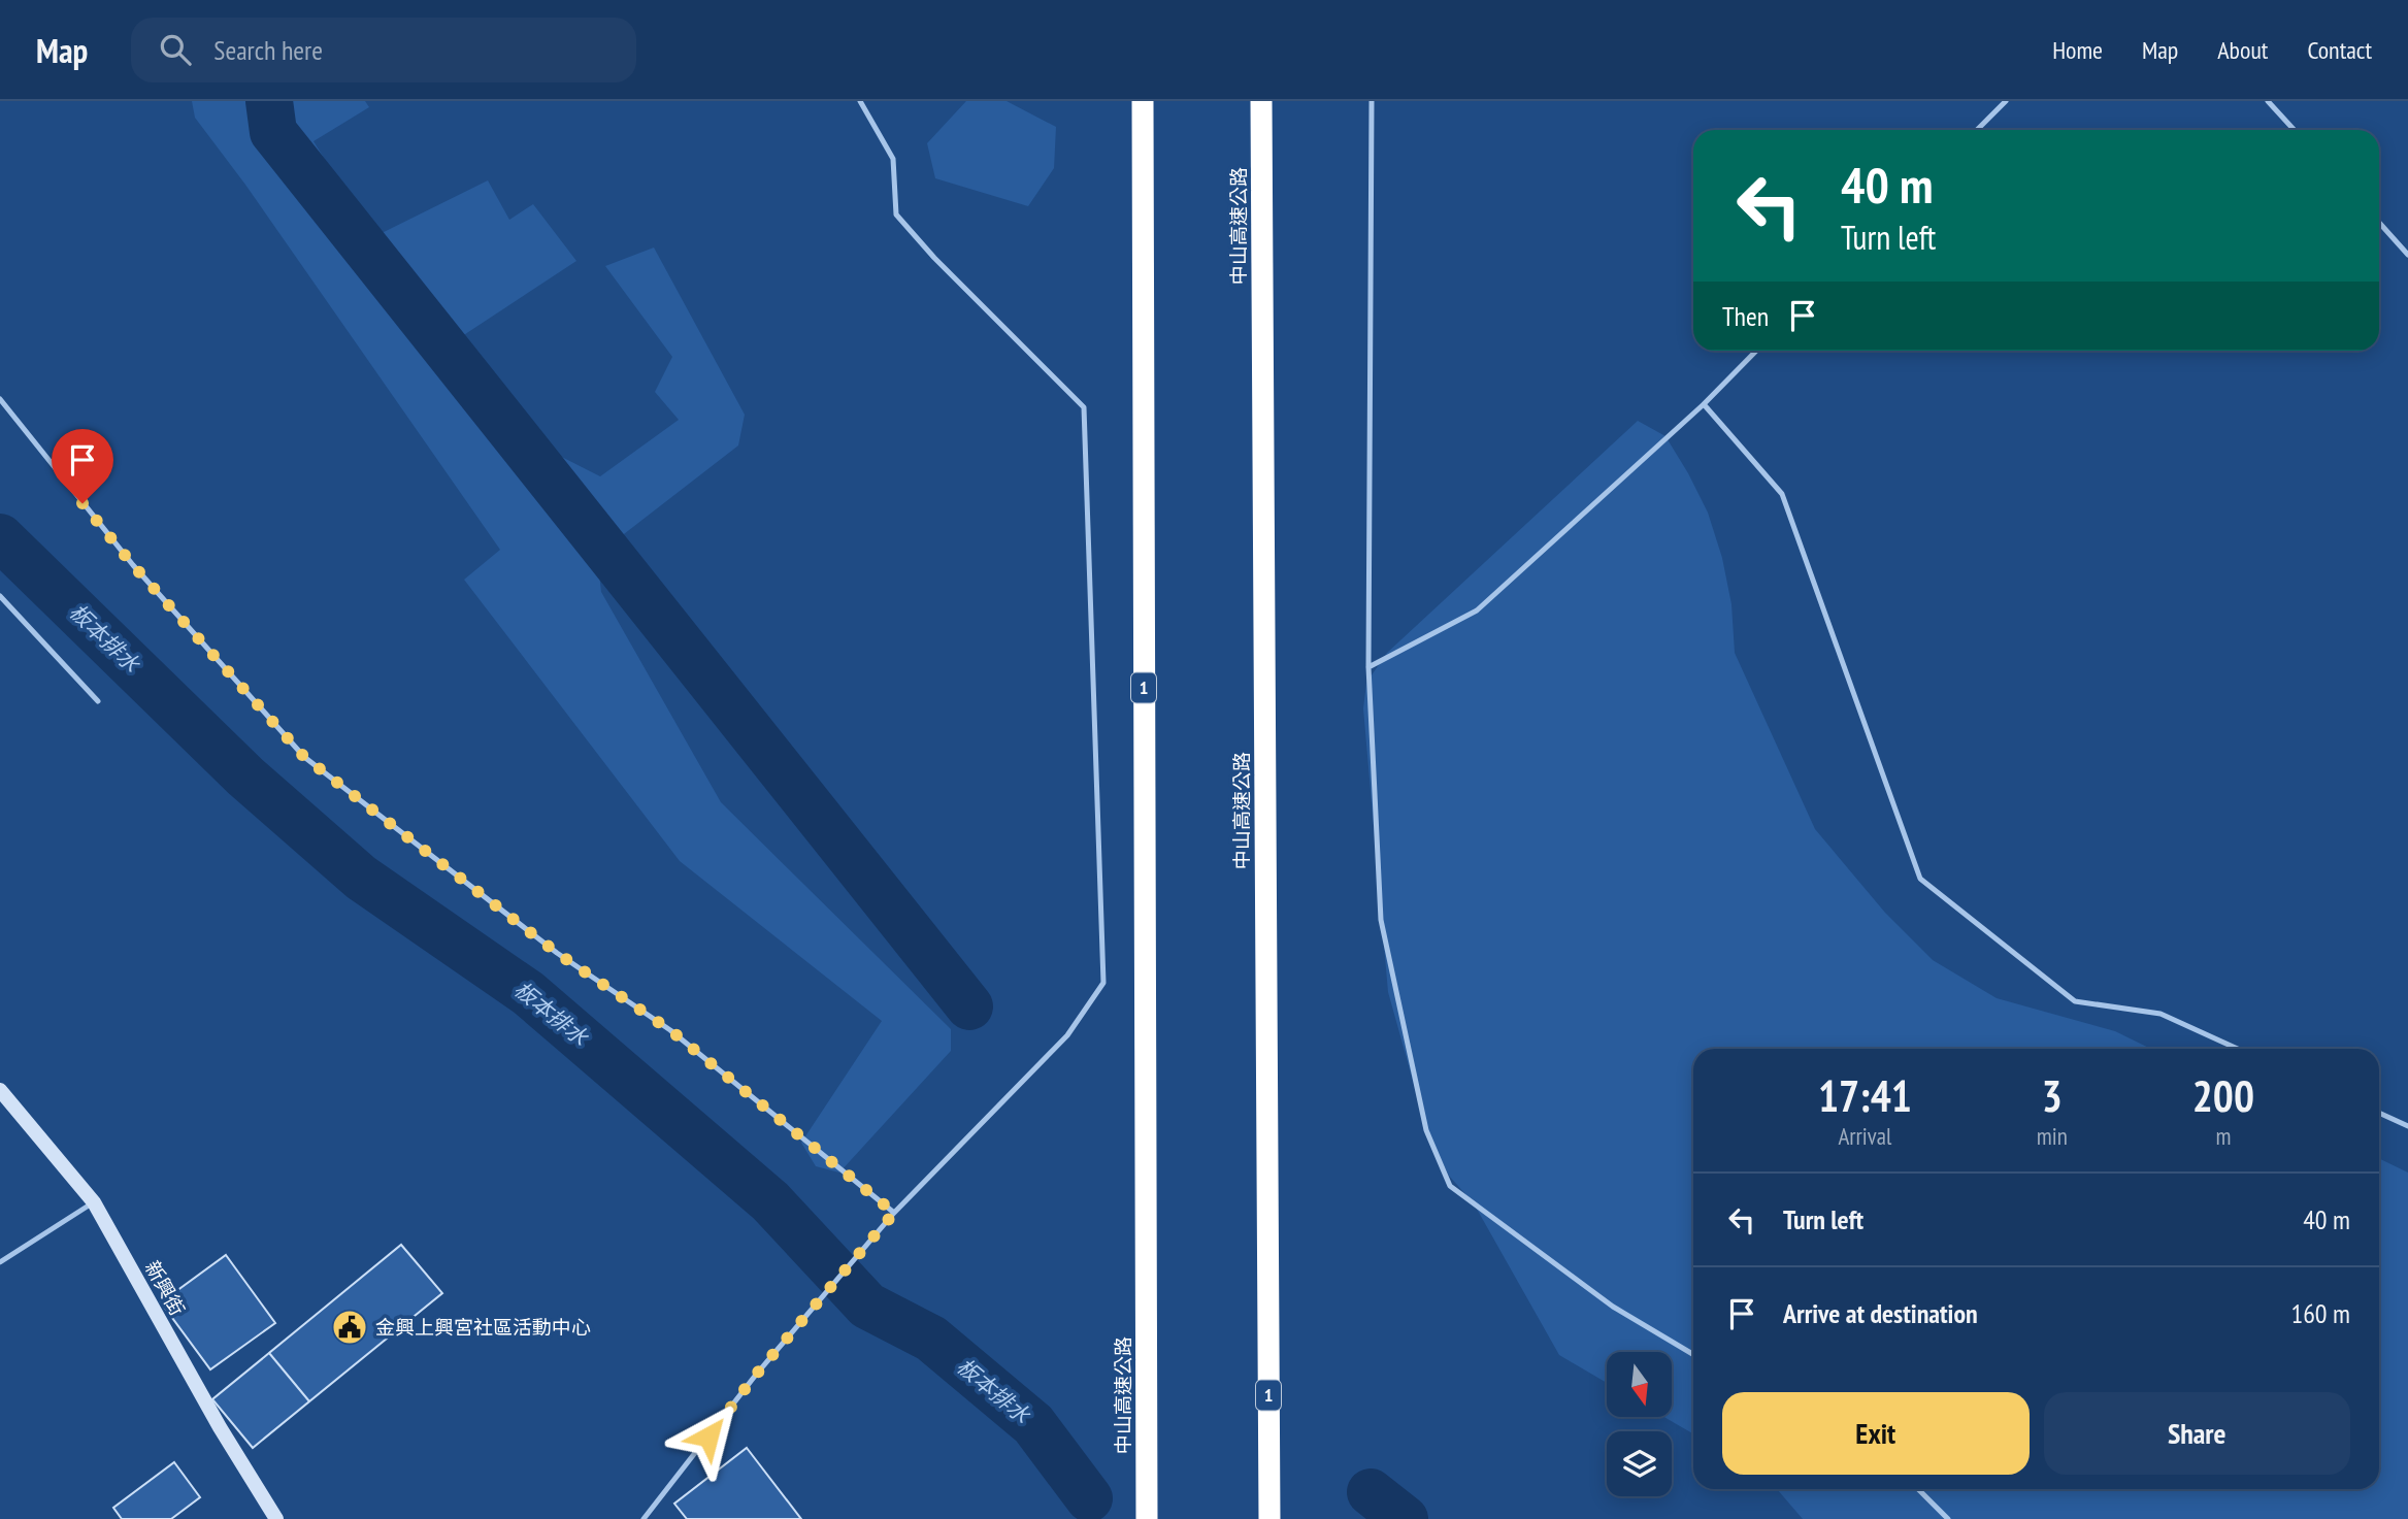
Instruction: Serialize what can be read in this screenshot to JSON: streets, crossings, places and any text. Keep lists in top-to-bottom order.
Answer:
{
  "streets": {
    "highway": ["中山高速公路", "1"],
    "street": ["新興街"]
  },
  "water": ["板本排水"],
  "places": {
    "public building": ["金興上興宮社區活動中心"]
  },
  "north": "bottom",
  "page": {
    "header": "Map",
    "search": "Search here",
    "nav": [
      "Home",
      "Map",
      "About",
      "Contact"
    ],
    "turn": ["40 m", "Turn left"],
    "then": "Then",
    "eta": [
      "17:41",
      "Arrival",
      "3",
      "min",
      "200",
      "m"
    ],
    "list": [
      {
        "name": "Turn left",
        "value": "40 m"
      },
      {
        "name": "Arrive at destination",
        "value": "160 m"
      }
    ],
    "buttons": ["Exit", "Share"]
  }
}
